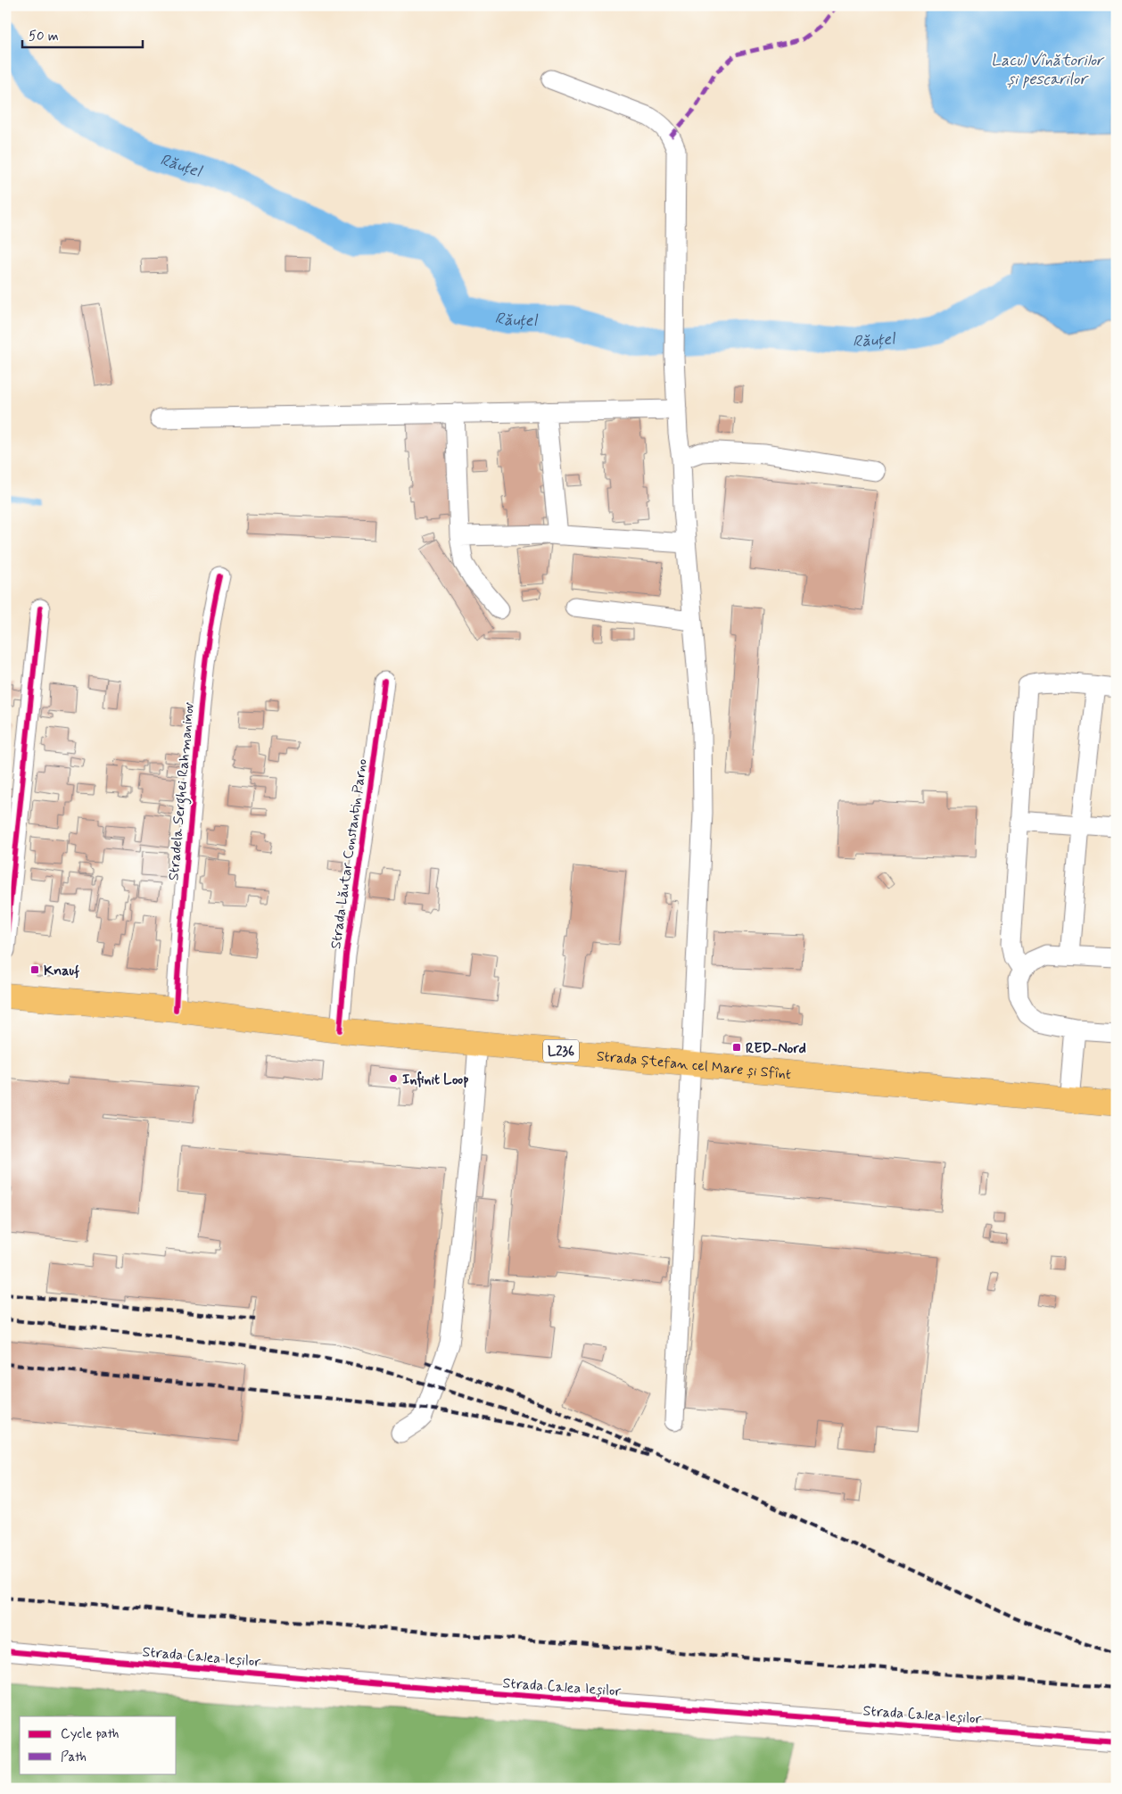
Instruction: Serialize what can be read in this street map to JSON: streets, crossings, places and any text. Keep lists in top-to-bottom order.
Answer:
{
  "streets": {
    "main road": ["L236", "Strada Ștefan cel Mare și Sfînt"],
    "street": ["Stradela Serghei Rahmaninov", "Strada Lăutar Constantin Parno", "Strada Calea Ieșilor"]
  },
  "crossings": [
    ["Stradela Serghei Rahmaninov", "Strada Ștefan cel Mare și Sfînt"],
    ["Strada Lăutar Constantin Parno", "Strada Ștefan cel Mare și Sfînt"]
  ],
  "water": ["Lacul Vînătorilor și pescarilor", "Răuțel"],
  "places": {
    "transit": ["Knauf", "RED-Nord"],
    "other": ["Infinit Loop"]
  },
  "legend": ["Cycle path", "Path"],
  "scale_bar": "50 m"
}
